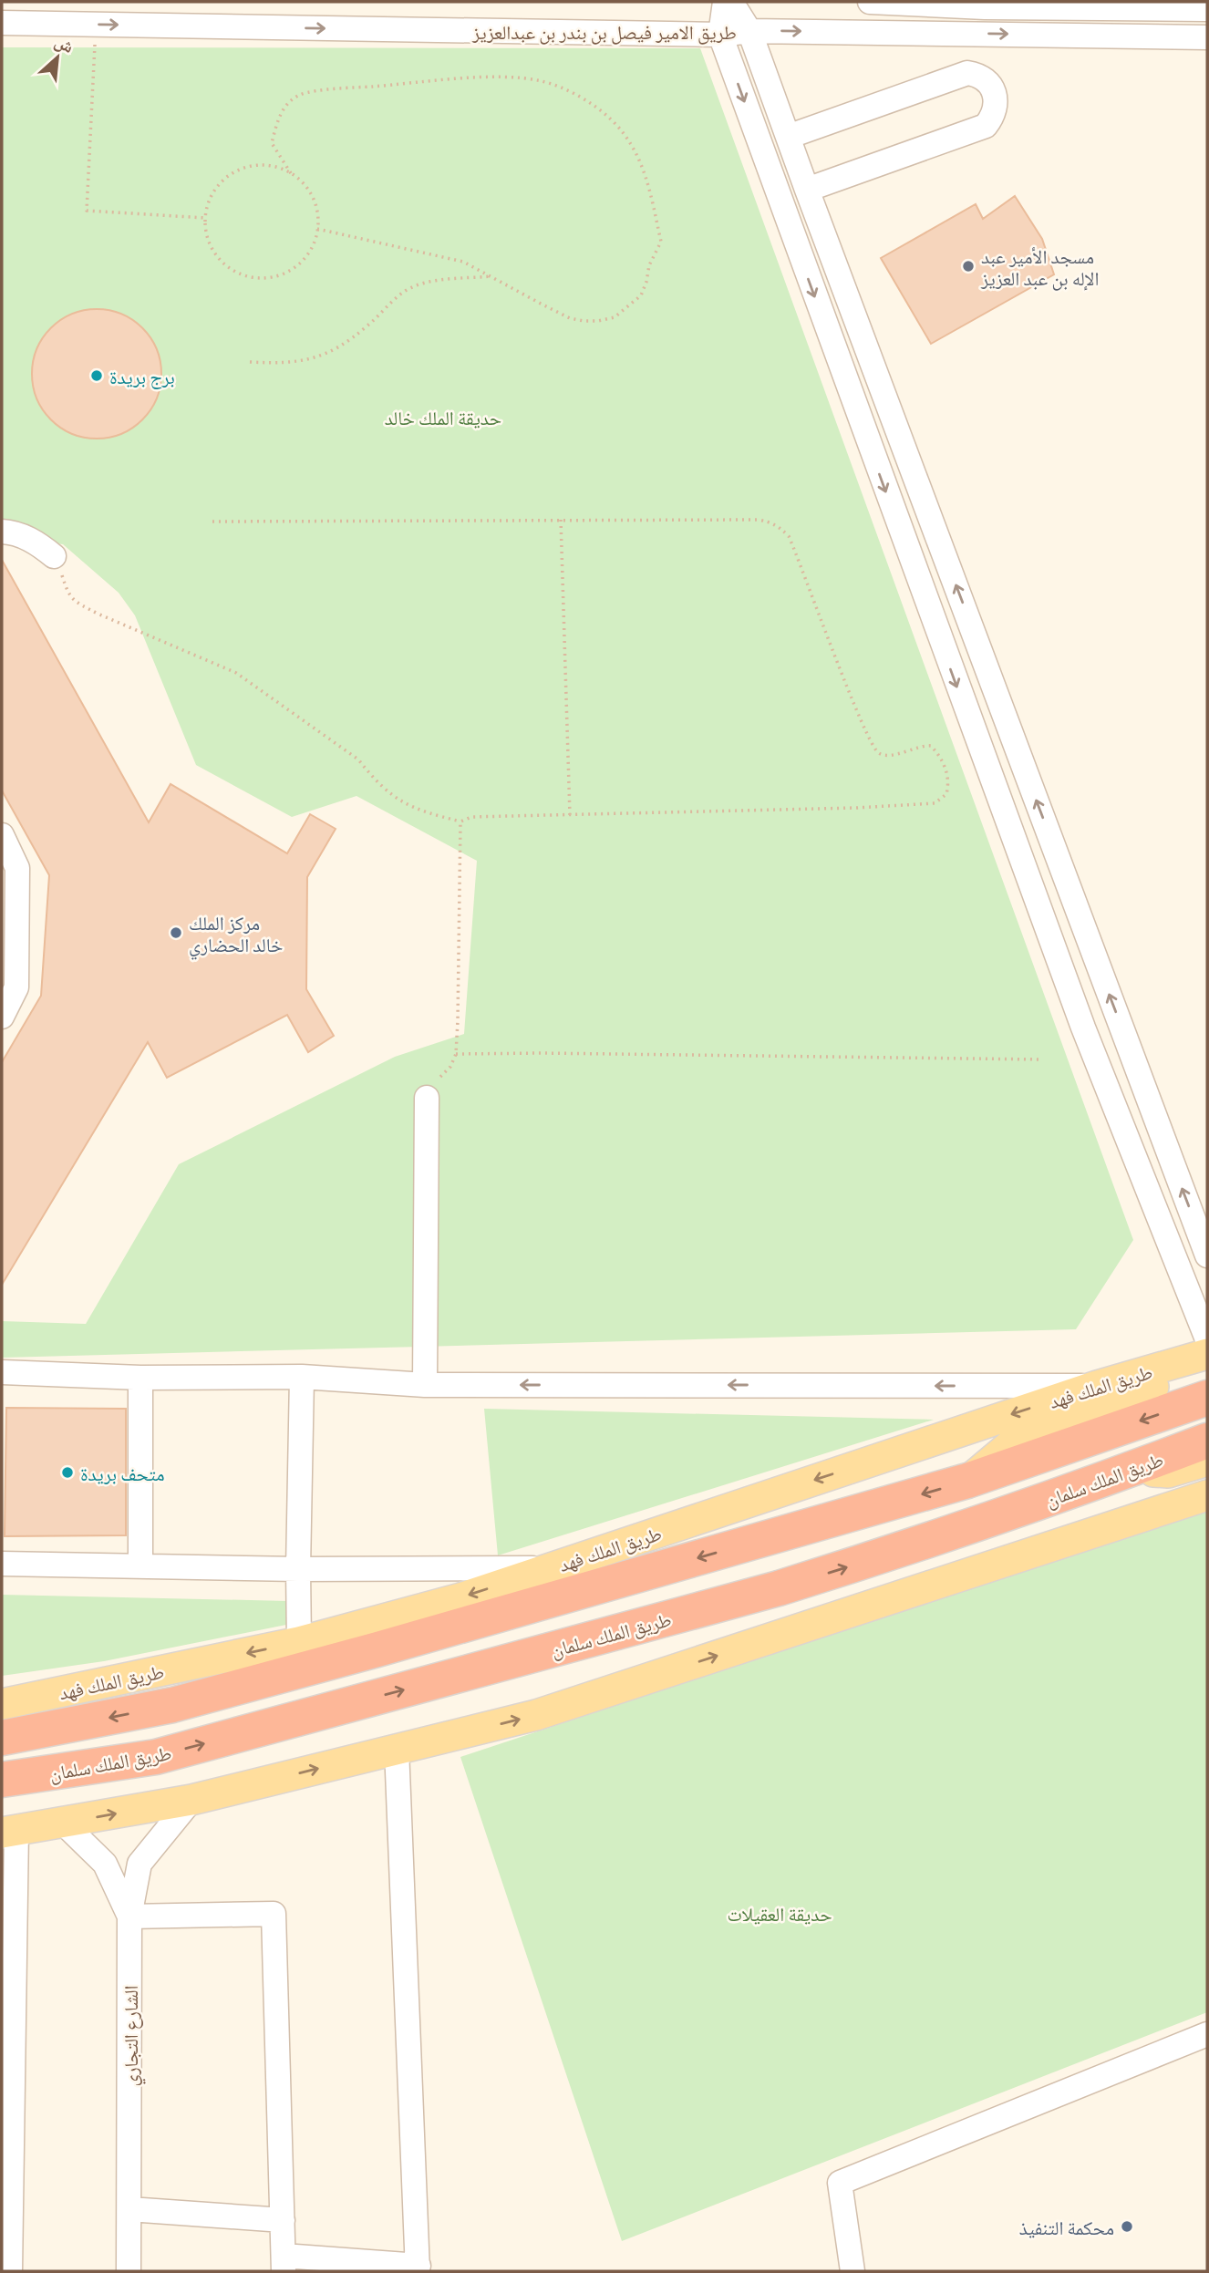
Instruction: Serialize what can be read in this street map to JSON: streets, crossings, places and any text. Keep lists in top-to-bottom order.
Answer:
{
  "streets": {
    "highway": ["طريق الملك سلمان"],
    "main road": ["طريق الملك فهد"],
    "street": ["طريق الامير فيصل بن بندر بن عبدالعزيز", "الشارع التجاري"]
  },
  "parks": ["حديقة الملك خالد", "حديقة العقيلات"],
  "places": [
    "مسجد الأمير عبد الإله بن عبد العزيز",
    "برج بريدة",
    "مركز الملك خالد الحضاري",
    "متحف بريدة",
    "محكمة التنفيذ"
  ],
  "north": "top right"
}
